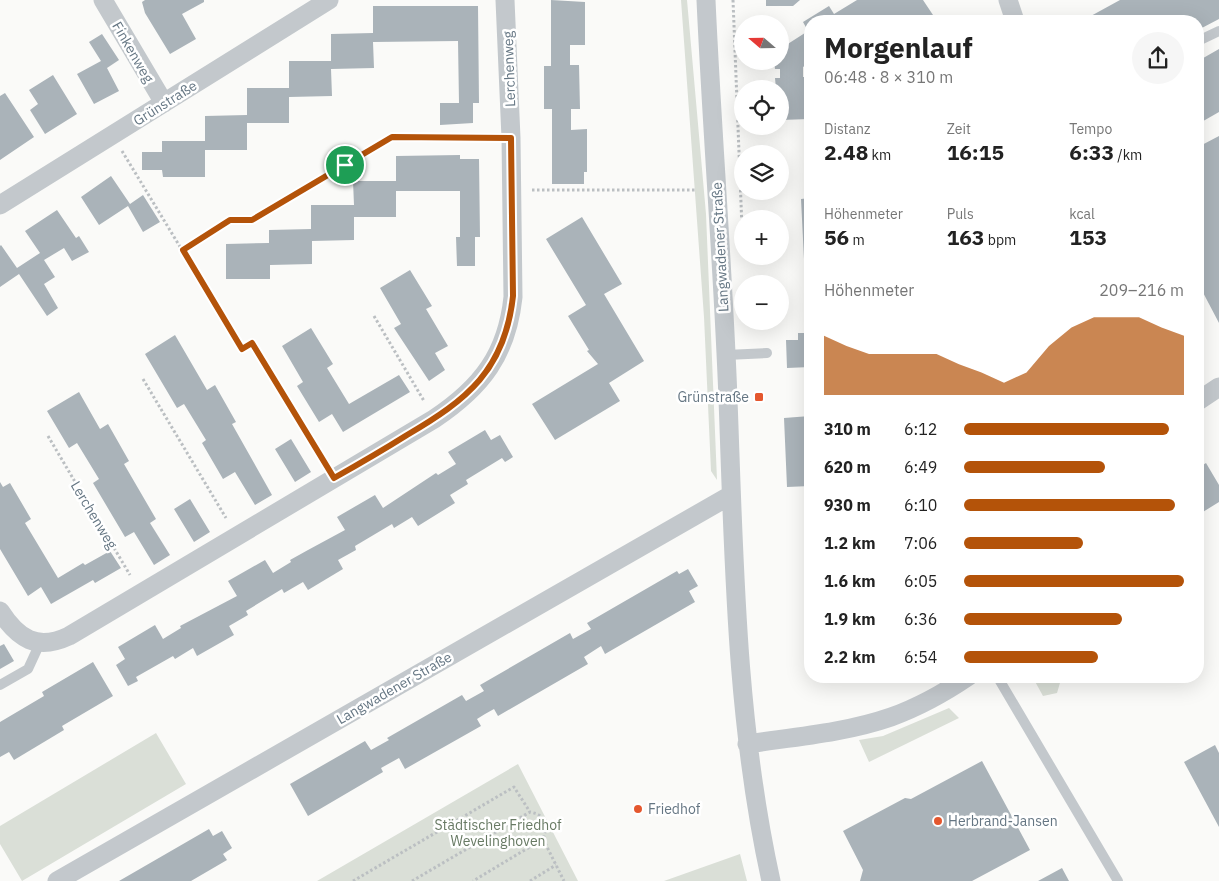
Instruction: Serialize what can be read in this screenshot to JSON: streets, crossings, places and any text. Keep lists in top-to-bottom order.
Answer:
{
  "streets": {
    "street": [
      "Finkenweg",
      "Lerchenweg",
      "Grünstraße",
      "Langwadener Straße"
    ]
  },
  "crossings": [
    ["Finkenweg", "Grünstraße"]
  ],
  "parks": ["Städtischer Friedhof Wevelinghoven"],
  "places": {
    "transit": ["Grünstraße"],
    "other": ["Friedhof", "Herbrand-Jansen"]
  },
  "north": "left",
  "page": {
    "map_buttons": ["+", "−"],
    "heading": ["Morgenlauf", "06:48 · 8 × 310 m"],
    "stats": [
      ["Distanz", "2.48 km"],
      ["Zeit", "16:15"],
      ["Tempo", "6:33 /km"],
      ["Höhenmeter", "56 m"],
      ["Puls", "163 bpm"],
      ["kcal", "153"]
    ],
    "chart": ["Höhenmeter", "209–216 m"],
    "list": [
      {
        "name": "310 m",
        "note": "6:12"
      },
      {
        "name": "620 m",
        "note": "6:49"
      },
      {
        "name": "930 m",
        "note": "6:10"
      },
      {
        "name": "1.2 km",
        "note": "7:06"
      },
      {
        "name": "1.6 km",
        "note": "6:05"
      },
      {
        "name": "1.9 km",
        "note": "6:36"
      },
      {
        "name": "2.2 km",
        "note": "6:54"
      }
    ]
  }
}
